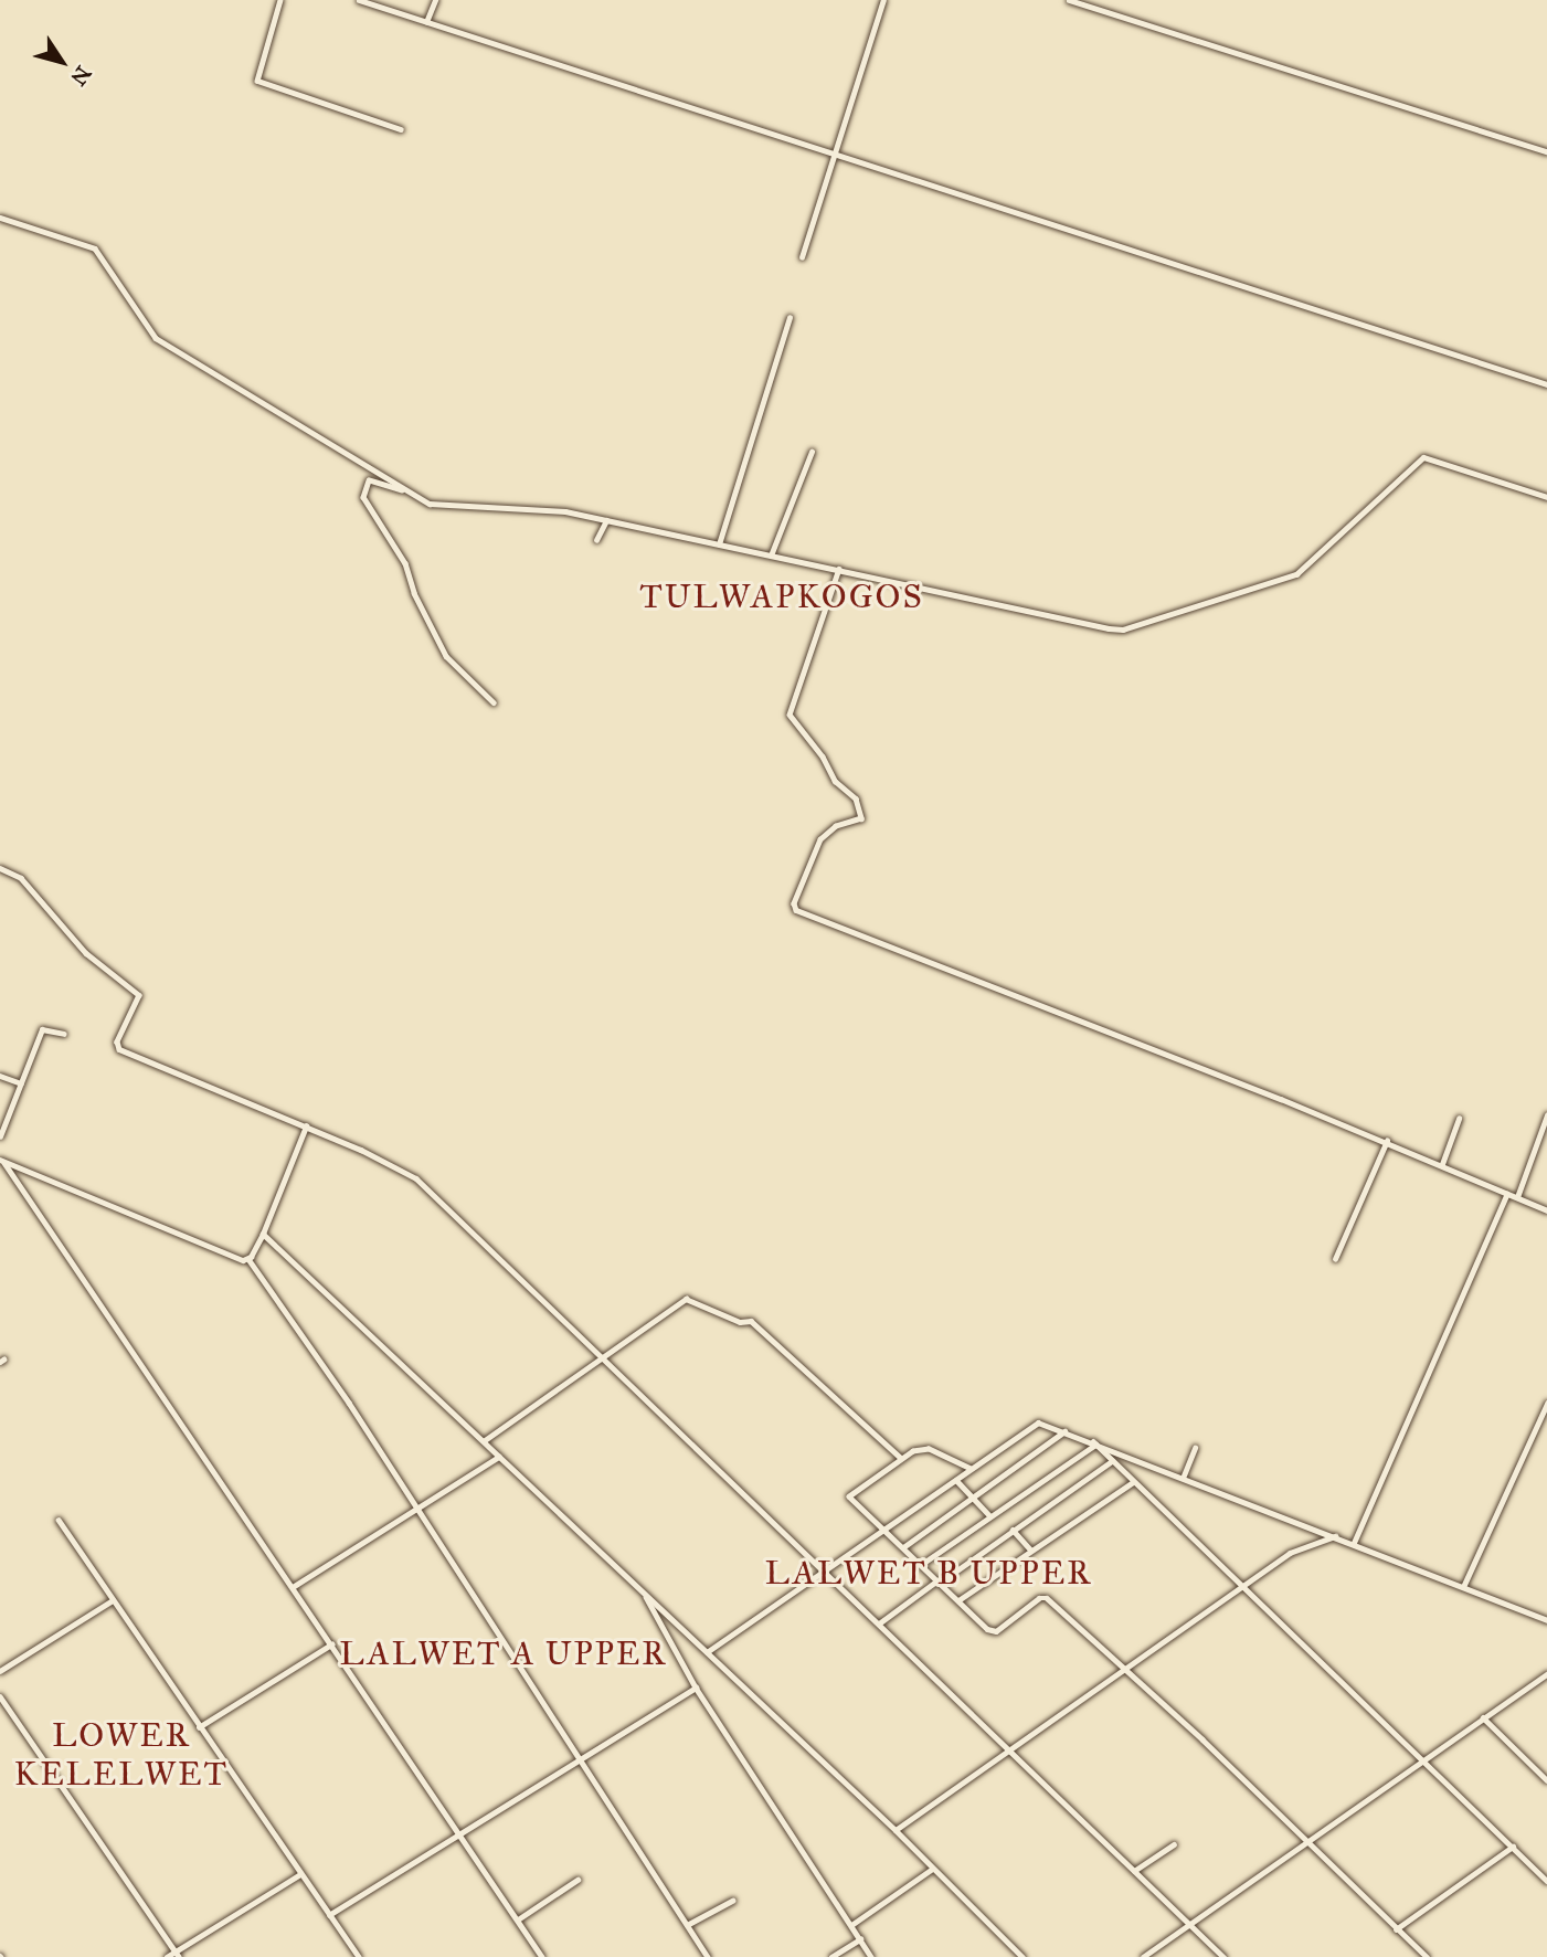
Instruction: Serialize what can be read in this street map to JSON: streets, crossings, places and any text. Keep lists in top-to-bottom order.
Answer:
{
  "districts": [
    "TULWAPKOGOS",
    "LALWET B UPPER",
    "LALWET A UPPER",
    "LOWER KELELWET"
  ],
  "north": "bottom right"
}
